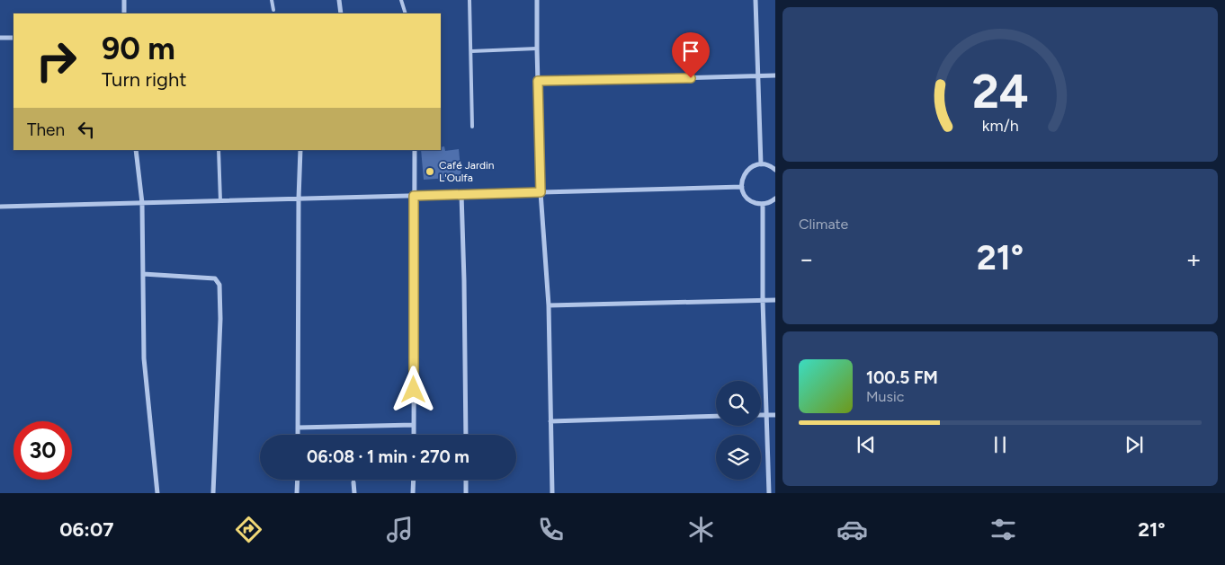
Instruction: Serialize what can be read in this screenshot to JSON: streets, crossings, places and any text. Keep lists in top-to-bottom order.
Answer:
{
  "places": ["Café Jardin L'Oulfa"],
  "page": {
    "turn": ["90 m", "Turn right"],
    "then": "Then",
    "tile": "Climate",
    "heat": ["−", "21°", "+"],
    "song": ["100.5 FM", "Music"],
    "limit": "30",
    "trip": "06:08 · 1 min · 270 m",
    "tabs": ["06:07", "21°"],
    "gauge": ["24", "km/h"]
  }
}
